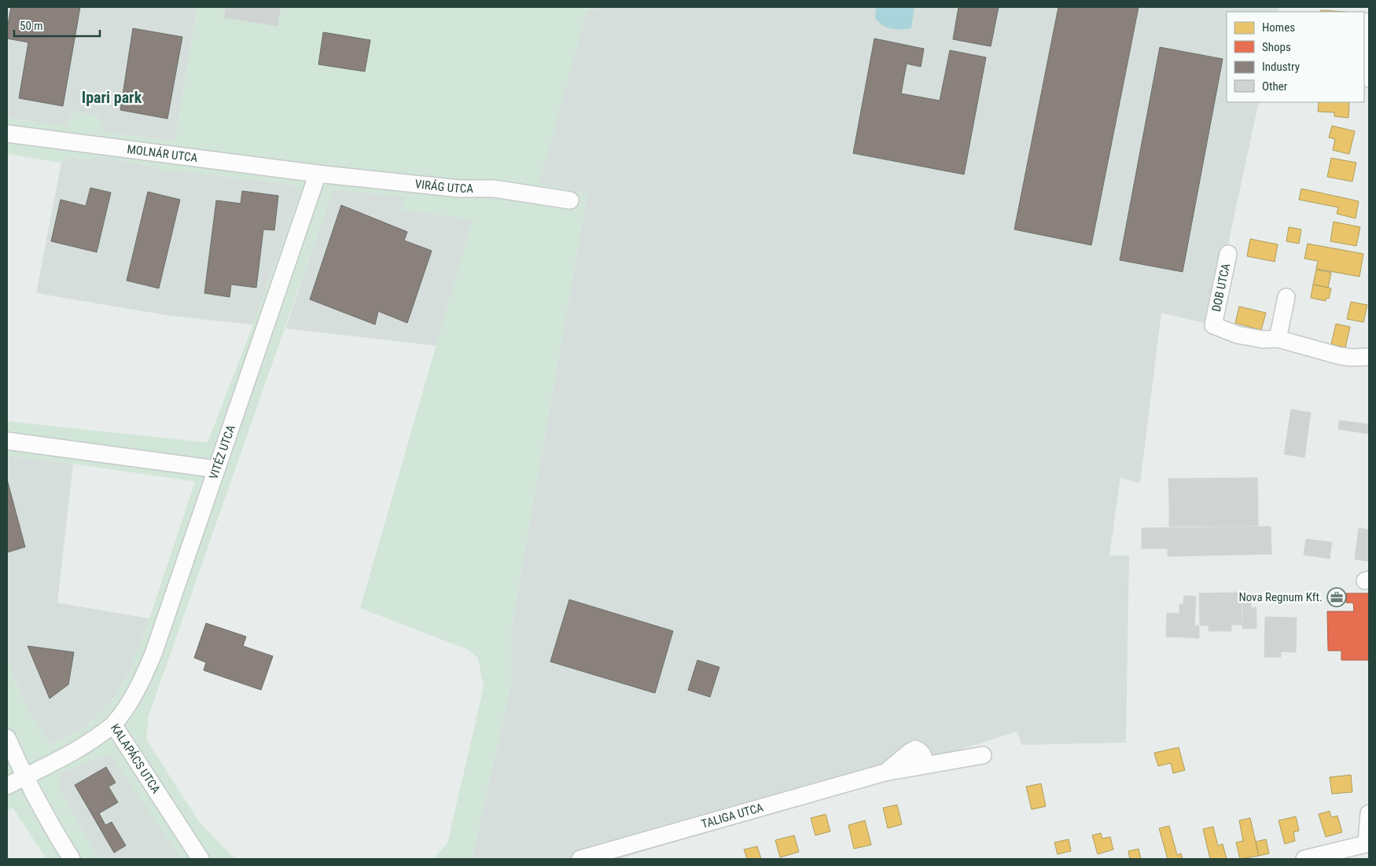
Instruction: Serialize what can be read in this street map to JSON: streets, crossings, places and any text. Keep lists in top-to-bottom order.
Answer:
{
  "streets": {
    "street": [
      "MOLNÁR UTCA",
      "VIRÁG UTCA",
      "DOB UTCA",
      "VITÉZ UTCA",
      "KALAPÁCS UTCA",
      "TALIGA UTCA"
    ]
  },
  "crossings": [
    ["MOLNÁR UTCA", "VIRÁG UTCA"],
    ["MOLNÁR UTCA", "VITÉZ UTCA"],
    ["VIRÁG UTCA", "VITÉZ UTCA"],
    ["VITÉZ UTCA", "KALAPÁCS UTCA"]
  ],
  "districts": ["Ipari park"],
  "places": {
    "office": ["Nova Regnum Kft."]
  },
  "legend": [
    "Homes",
    "Shops",
    "Industry",
    "Other"
  ],
  "scale_bar": "50 m"
}
